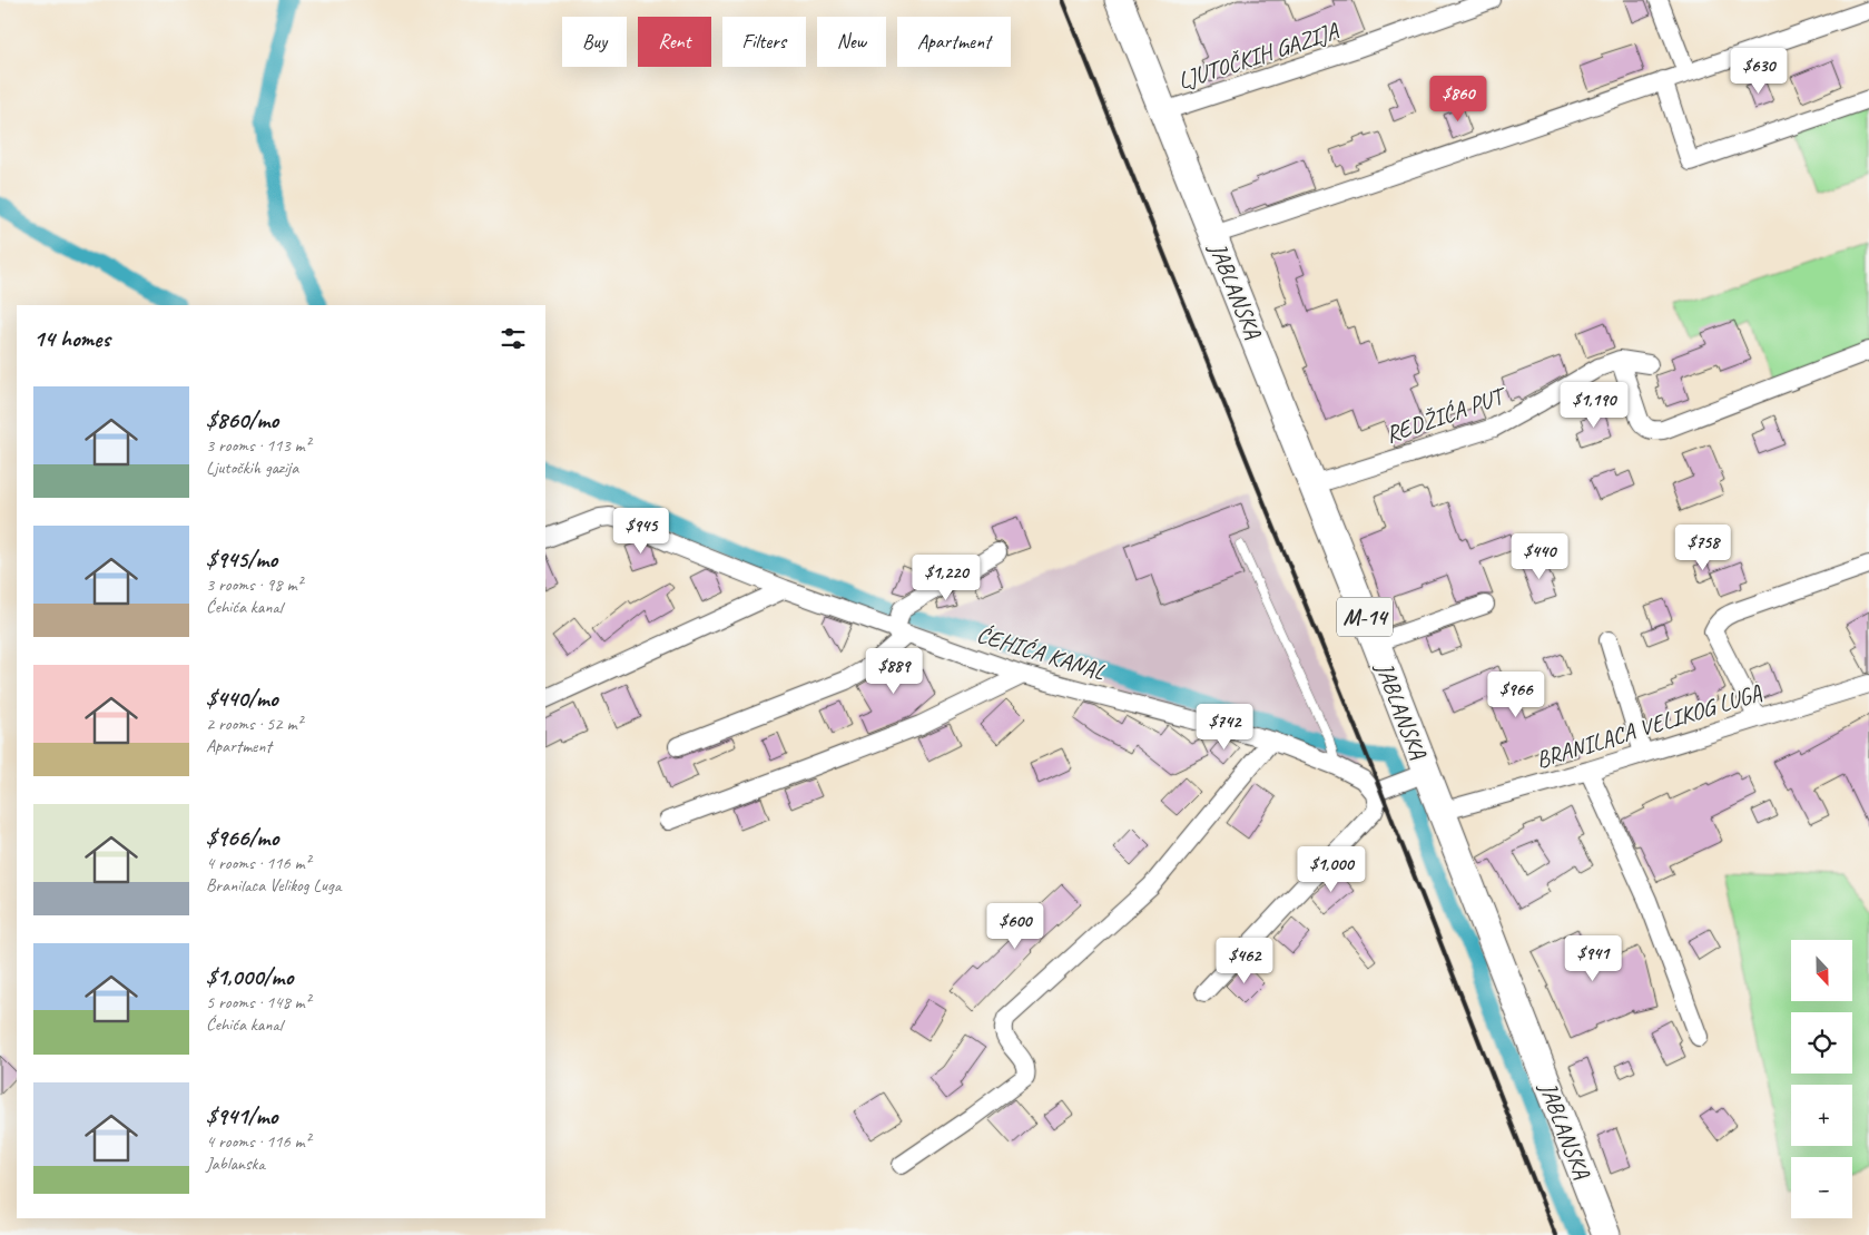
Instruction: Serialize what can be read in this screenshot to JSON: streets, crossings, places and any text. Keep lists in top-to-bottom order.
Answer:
{
  "streets": {
    "main road": ["JABLANSKA", "M-14"],
    "street": [
      "LJUTOČKIH GAZIJA",
      "REDŽIĆA PUT",
      "ĆEHIĆA KANAL",
      "BRANILACA VELIKOG LUGA"
    ]
  },
  "crossings": [
    ["LJUTOČKIH GAZIJA", "JABLANSKA"],
    ["JABLANSKA", "REDŽIĆA PUT"],
    ["JABLANSKA", "BRANILACA VELIKOG LUGA"]
  ],
  "north": "bottom",
  "page": {
    "chip": [
      "Buy",
      "Rent",
      "Filters",
      "New",
      "Apartment"
    ],
    "price": [
      "$630",
      "$860",
      "$1,190",
      "$945",
      "$758",
      "$440",
      "$1,220",
      "$889",
      "$966",
      "$742",
      "$1,000",
      "$600",
      "$941",
      "$462"
    ],
    "heading": "14 homes",
    "list": [
      {
        "name": "$860/mo",
        "note": "3 rooms · 113 m² · Ljutočkih gazija"
      },
      {
        "name": "$945/mo",
        "note": "3 rooms · 98 m² · Ćehića kanal"
      },
      {
        "name": "$440/mo",
        "note": "2 rooms · 52 m² · Apartment"
      },
      {
        "name": "$966/mo",
        "note": "4 rooms · 116 m² · Branilaca Velikog Luga"
      },
      {
        "name": "$1,000/mo",
        "note": "5 rooms · 148 m² · Ćehića kanal"
      },
      {
        "name": "$941/mo",
        "note": "4 rooms · 116 m² · Jablanska"
      }
    ],
    "map_buttons": ["+", "−"]
  }
}
